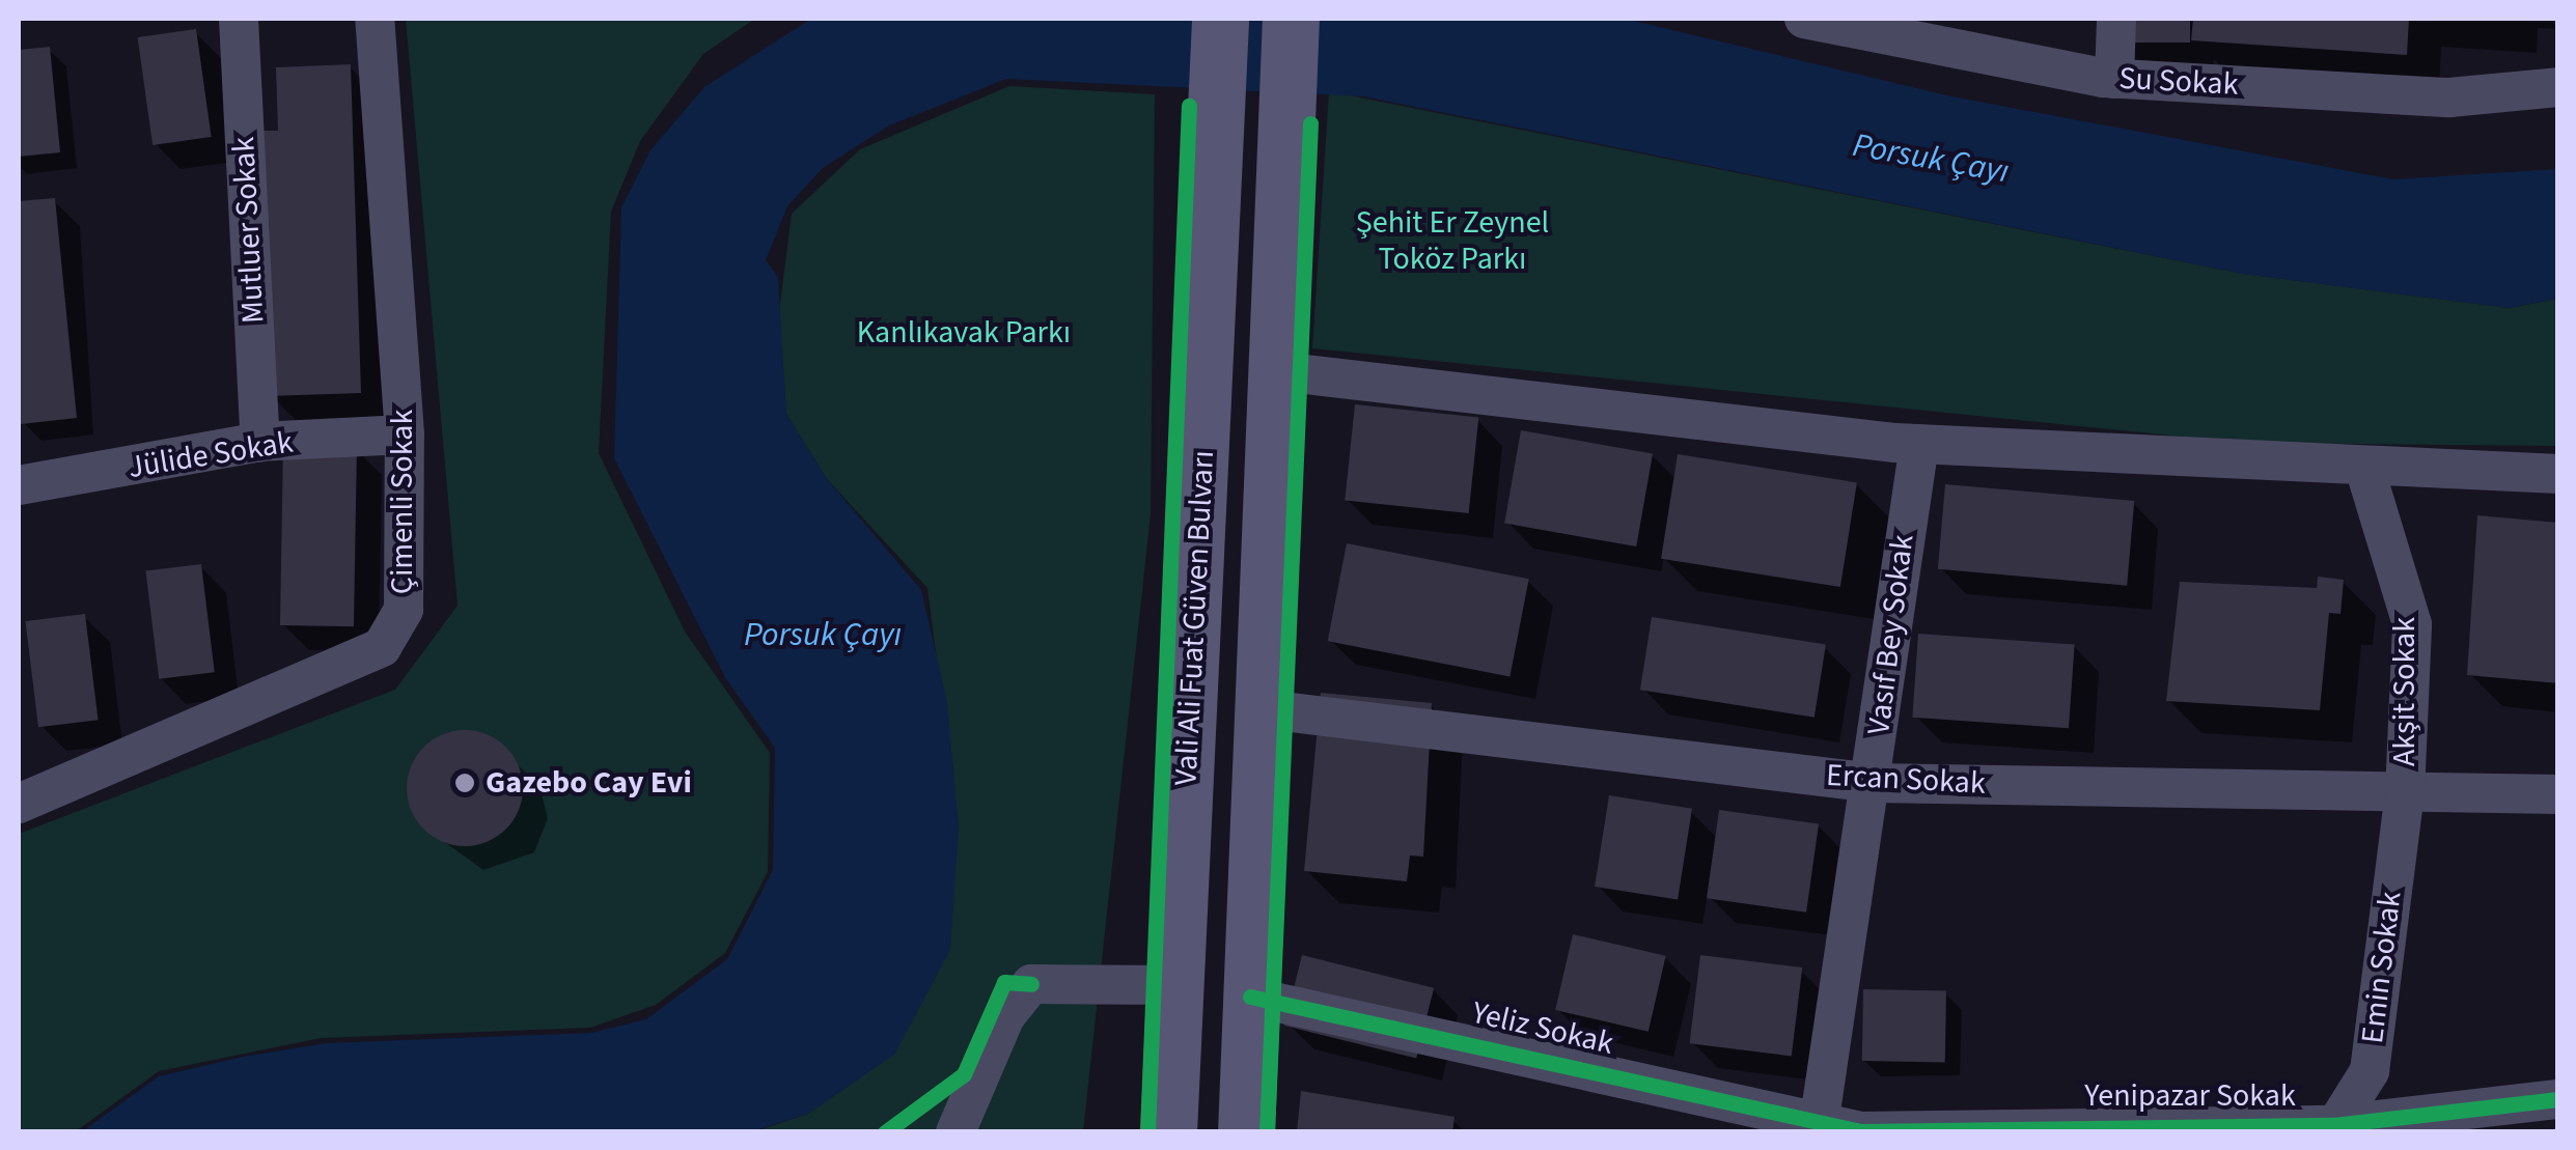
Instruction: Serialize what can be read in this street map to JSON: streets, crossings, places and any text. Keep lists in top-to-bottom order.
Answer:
{
  "streets": {
    "main road": ["Vali Ali Fuat Güven Bulvarı"],
    "street": [
      "Su Sokak",
      "Mutluer Sokak",
      "Jülide Sokak",
      "Çimenli Sokak",
      "Vasıf Bey Sokak",
      "Akşit Sokak",
      "Ercan Sokak",
      "Emin Sokak",
      "Yeliz Sokak",
      "Yenipazar Sokak"
    ]
  },
  "crossings": [
    ["Mutluer Sokak", "Jülide Sokak"],
    ["Jülide Sokak", "Çimenli Sokak"],
    ["Vasıf Bey Sokak", "Ercan Sokak"],
    ["Vasıf Bey Sokak", "Yeliz Sokak"],
    ["Vasıf Bey Sokak", "Yenipazar Sokak"],
    ["Akşit Sokak", "Ercan Sokak"],
    ["Akşit Sokak", "Emin Sokak"],
    ["Ercan Sokak", "Emin Sokak"],
    ["Emin Sokak", "Yenipazar Sokak"],
    ["Yeliz Sokak", "Yenipazar Sokak"]
  ],
  "water": ["Porsuk Çayı"],
  "parks": ["Şehit Er Zeynel Toköz Parkı", "Kanlıkavak Parkı"],
  "places": ["Gazebo Cay Evi"]
}
